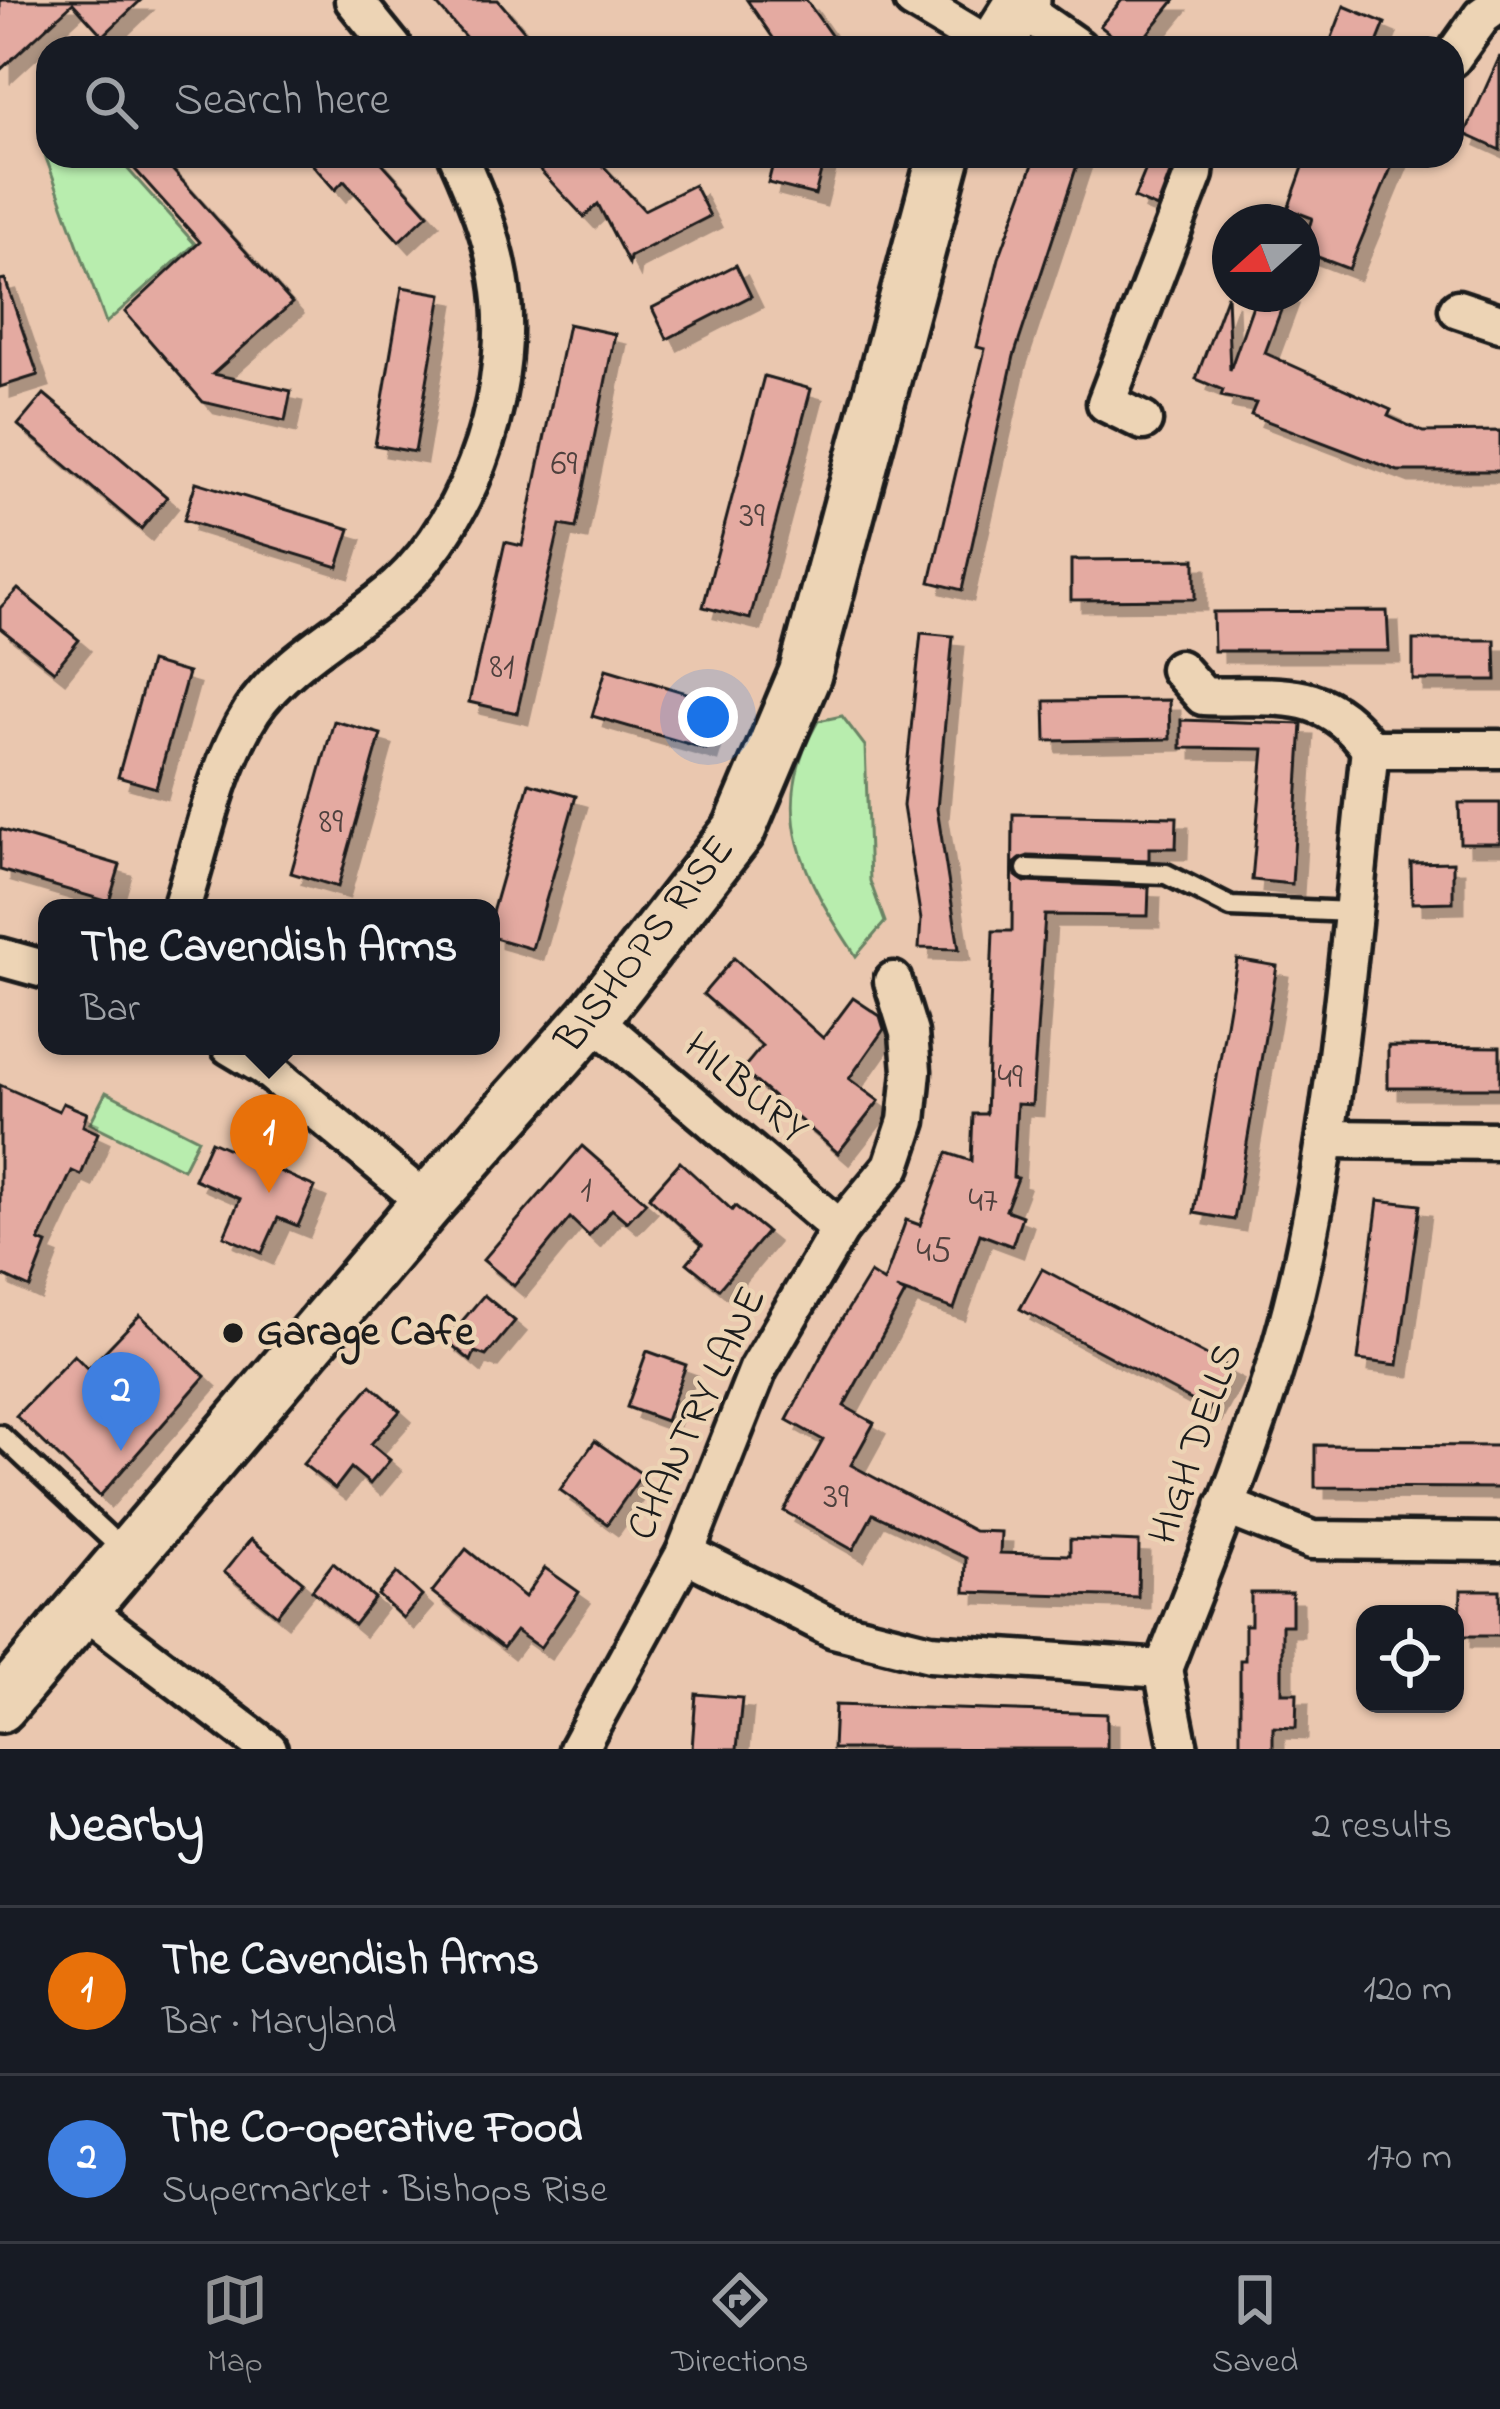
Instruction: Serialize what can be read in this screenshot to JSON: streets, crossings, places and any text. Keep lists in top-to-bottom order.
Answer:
{
  "streets": {
    "street": [
      "BISHOPS RISE",
      "HILBURY",
      "CHANTRY LANE",
      "HIGH DELLS"
    ]
  },
  "crossings": [
    ["BISHOPS RISE", "HILBURY"],
    ["HILBURY", "CHANTRY LANE"]
  ],
  "places": ["Garage Cafe"],
  "house_numbers": [
    "69",
    "39",
    "81",
    "89",
    "49",
    "1",
    "47",
    "45",
    "39"
  ],
  "north": "left",
  "page": {
    "search": "Search here",
    "popup": ["The Cavendish Arms", "Bar"],
    "pins": ["1", "2"],
    "heading": ["Nearby", "2 results"],
    "list": [
      {
        "mark": "1",
        "name": "The Cavendish Arms",
        "note": "Bar · Maryland",
        "value": "120 m"
      },
      {
        "mark": "2",
        "name": "The Co-operative Food",
        "note": "Supermarket · Bishops Rise",
        "value": "170 m"
      }
    ],
    "nav": ["Map", "Directions", "Saved"]
  }
}
